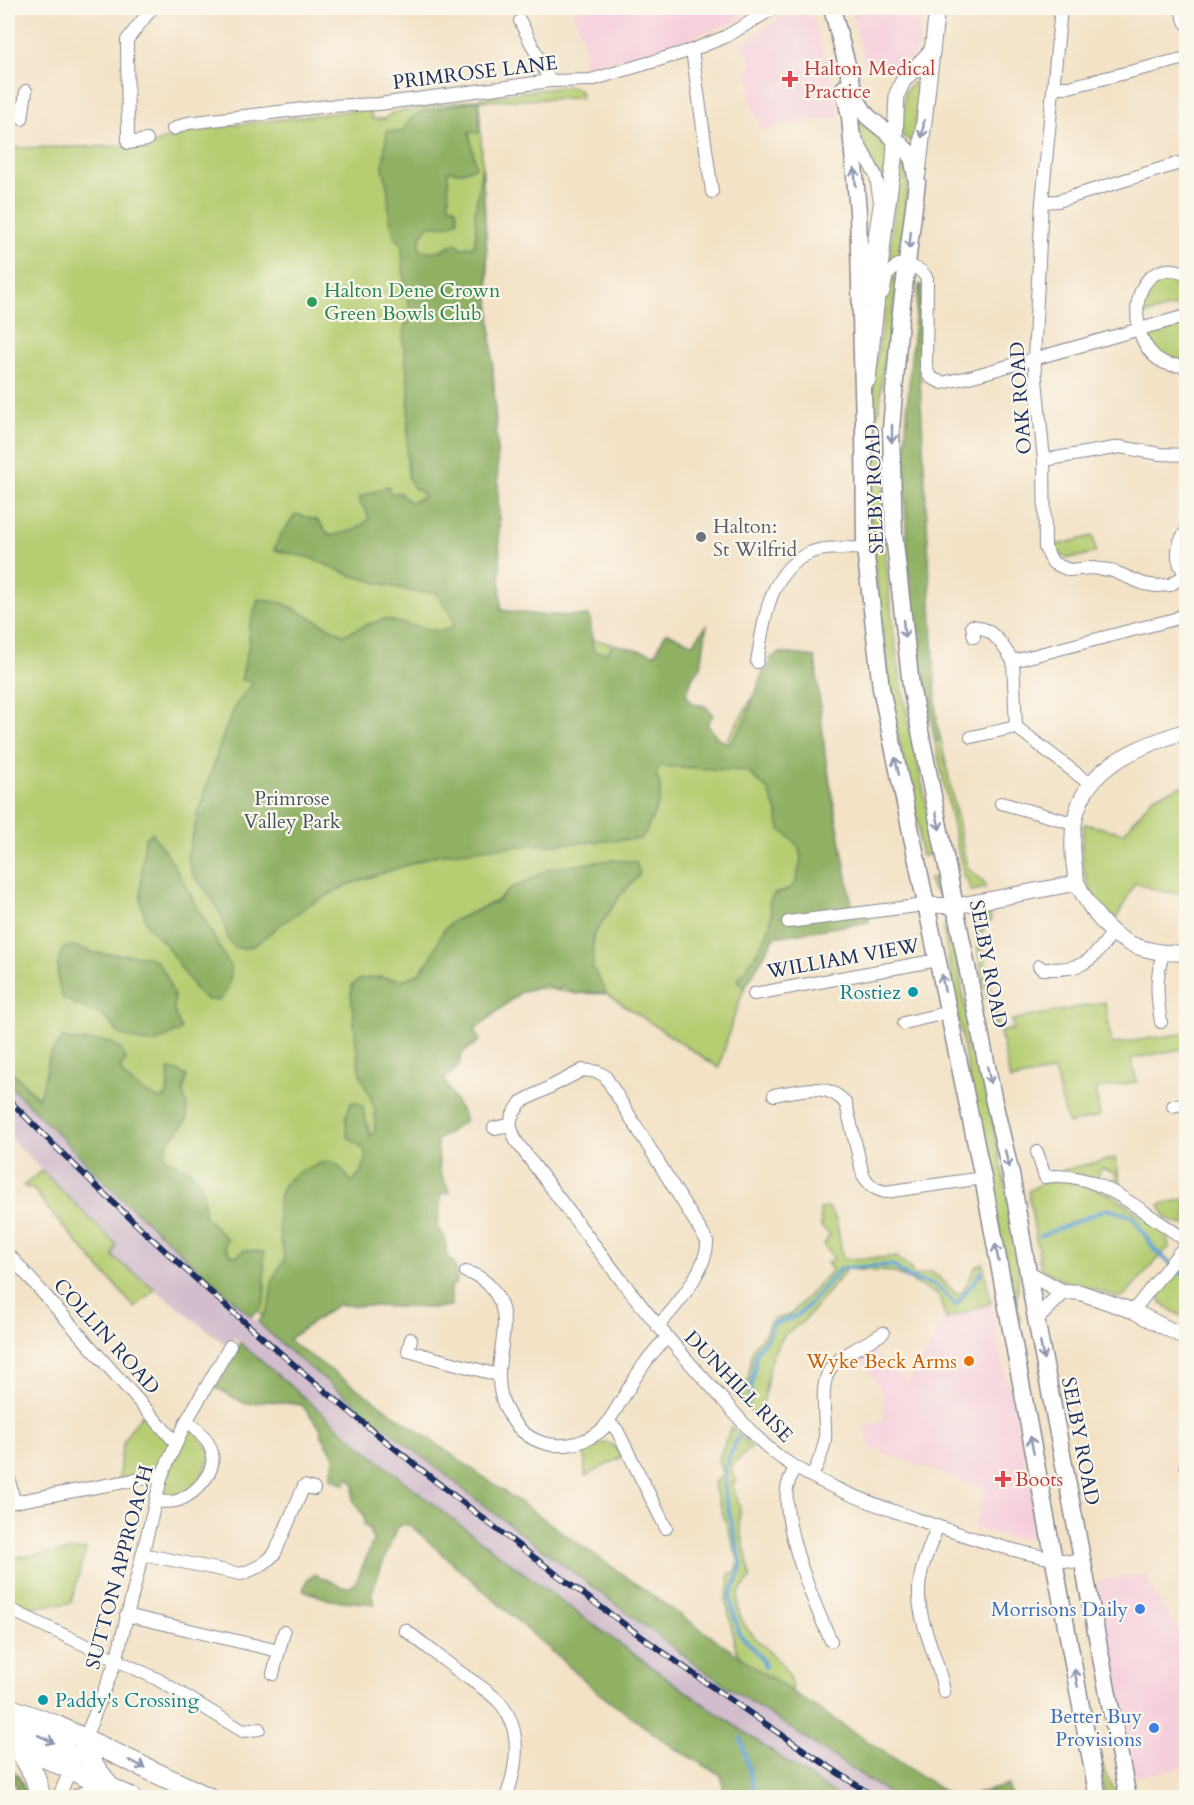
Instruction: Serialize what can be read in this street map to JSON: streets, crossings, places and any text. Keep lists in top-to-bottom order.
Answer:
{
  "streets": {
    "main road": ["SELBY ROAD"],
    "street": [
      "PRIMROSE LANE",
      "OAK ROAD",
      "WILLIAM VIEW",
      "COLLIN ROAD",
      "DUNHILL RISE",
      "SUTTON APPROACH"
    ]
  },
  "crossings": [
    ["SELBY ROAD", "WILLIAM VIEW"],
    ["SELBY ROAD", "DUNHILL RISE"],
    ["COLLIN ROAD", "SUTTON APPROACH"]
  ],
  "parks": ["Primrose Valley Park"],
  "places": {
    "health": ["Halton Medical Practice", "Boots"],
    "other": [
      "Halton Dene Crown Green Bowls Club",
      "Halton: St Wilfrid",
      "Rostiez",
      "Wyke Beck Arms",
      "Morrisons Daily",
      "Paddy's Crossing",
      "Better Buy Provisions"
    ]
  }
}
